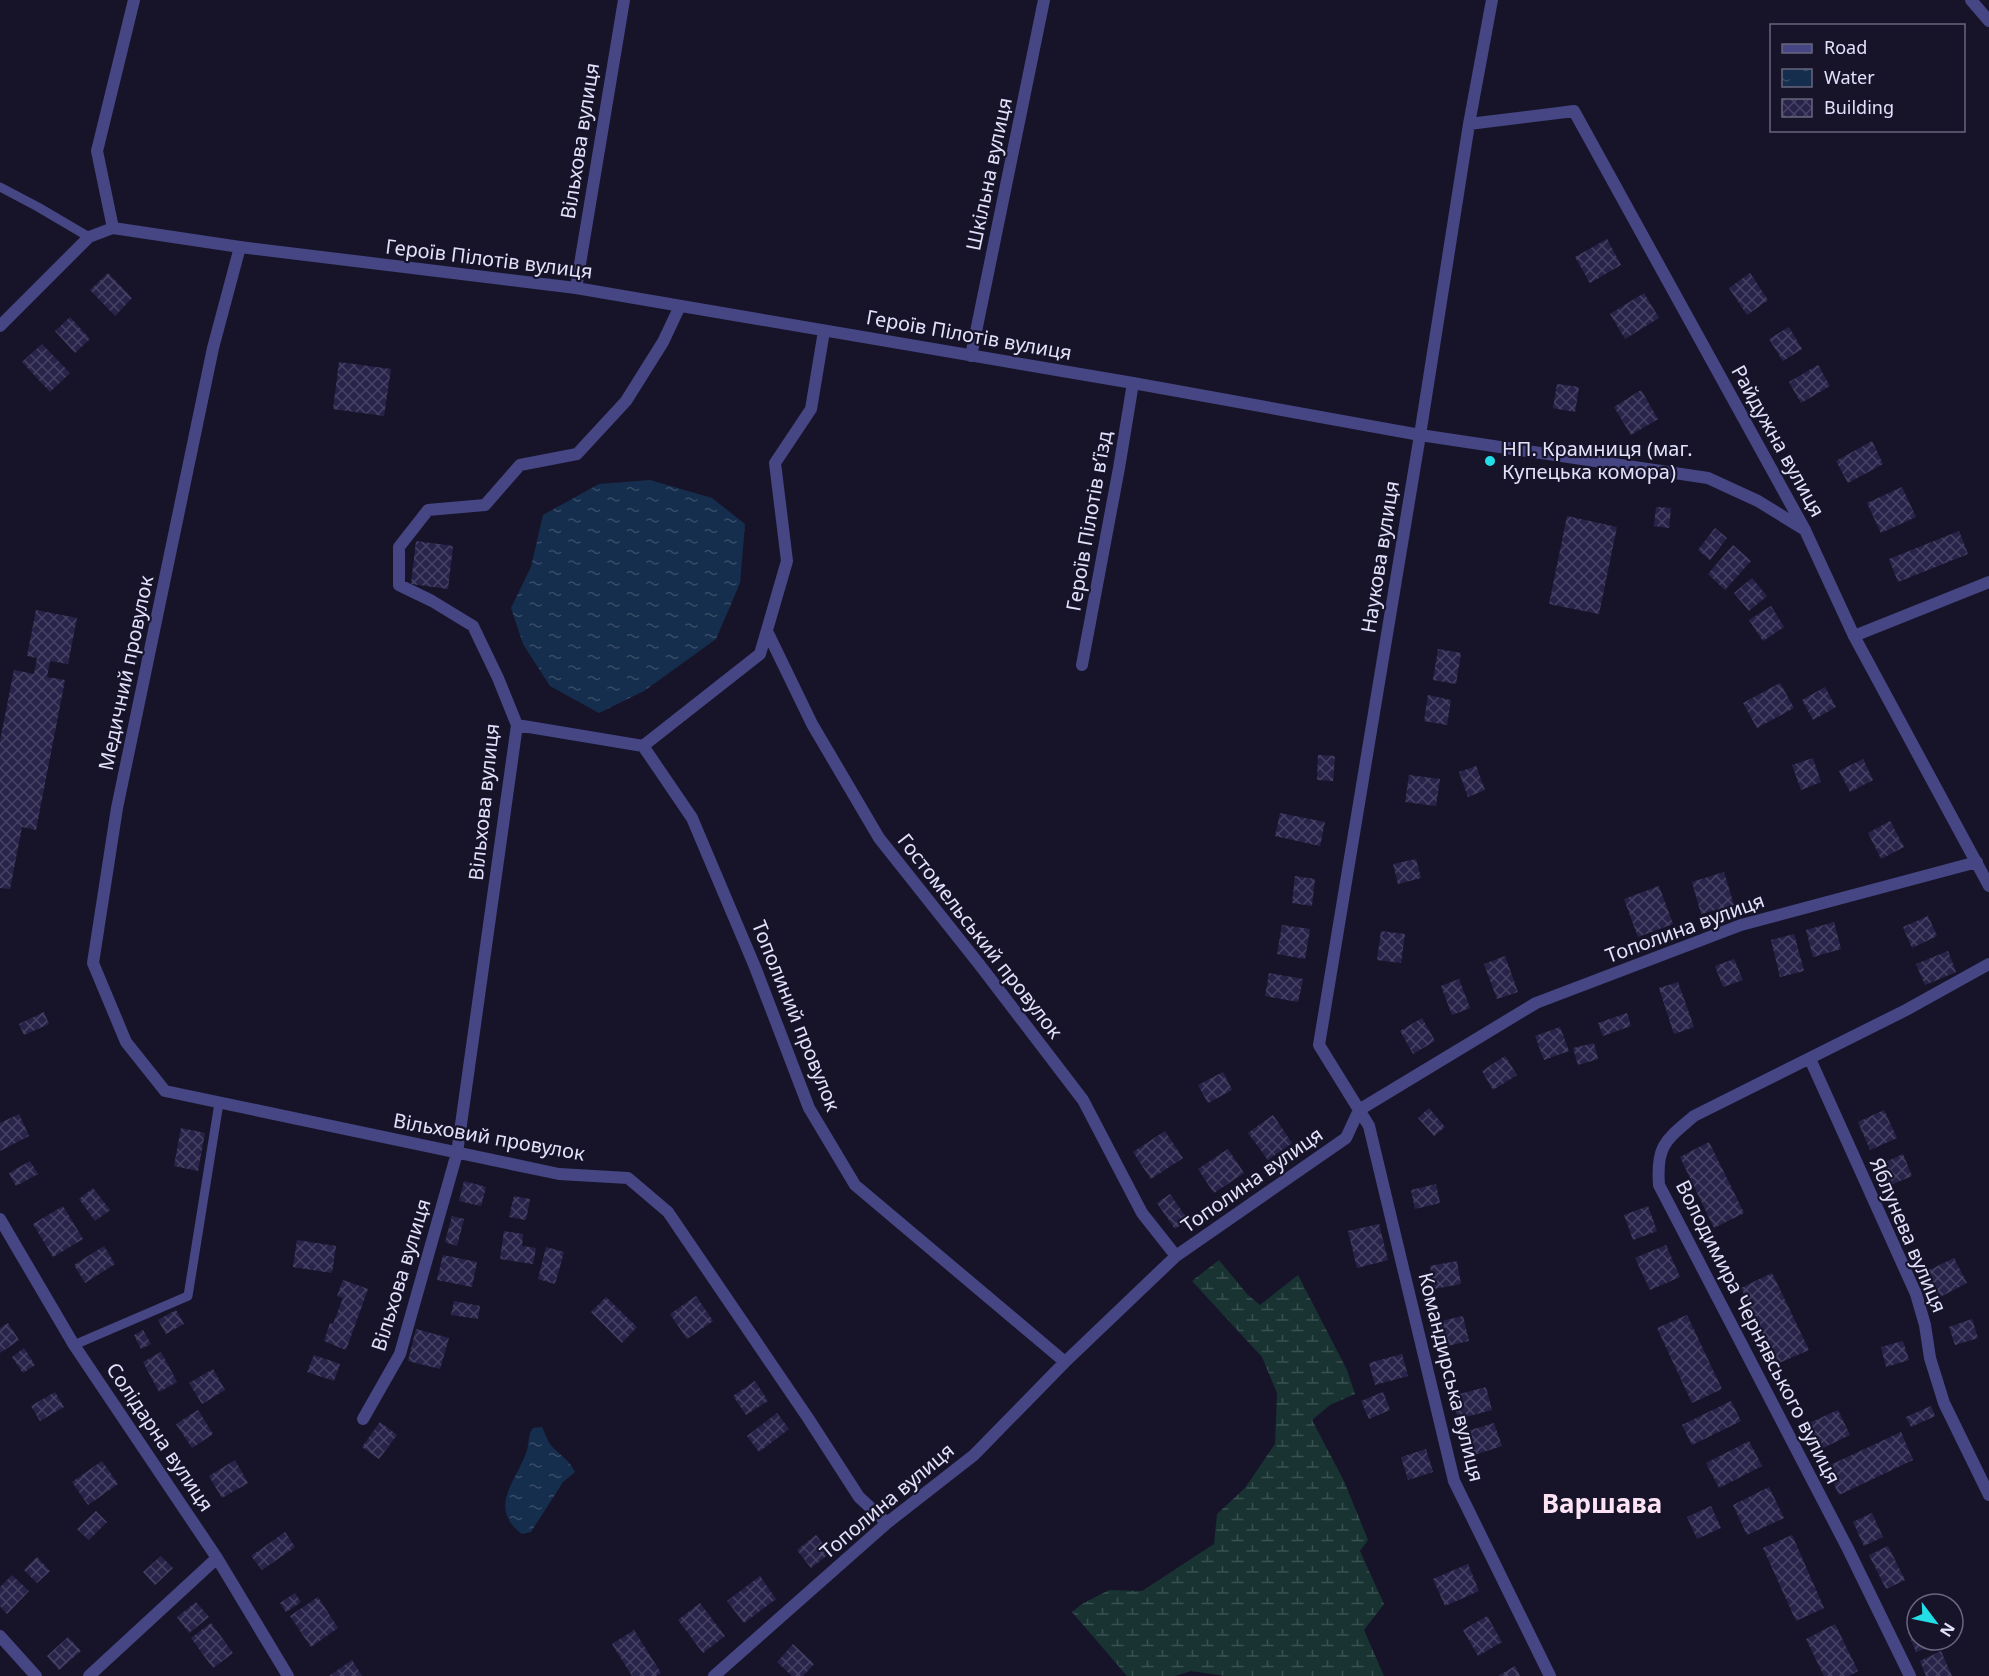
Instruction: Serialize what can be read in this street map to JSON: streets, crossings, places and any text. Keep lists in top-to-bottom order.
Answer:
{
  "streets": {
    "street": [
      "Вільхова вулиця",
      "Шкільна вулиця",
      "Героїв Пілотів вулиця",
      "Райдужна вулиця",
      "Героїв Пілотів в’їзд",
      "Наукова вулиця",
      "Медичний провулок",
      "Тополина вулиця",
      "Гостомельський провулок",
      "Тополиний провулок",
      "Вільховий провулок",
      "Яблунева вулиця",
      "Володимира Чернявського вулиця",
      "Командирська вулиця",
      "Солідарна вулиця"
    ]
  },
  "crossings": [
    ["Вільхова вулиця", "Героїв Пілотів вулиця"],
    ["Вільхова вулиця", "Вільховий провулок"],
    ["Шкільна вулиця", "Героїв Пілотів вулиця"],
    ["Героїв Пілотів вулиця", "Райдужна вулиця"],
    ["Героїв Пілотів вулиця", "Героїв Пілотів в’їзд"],
    ["Героїв Пілотів вулиця", "Наукова вулиця"],
    ["Героїв Пілотів вулиця", "Медичний провулок"],
    ["Райдужна вулиця", "Наукова вулиця"],
    ["Райдужна вулиця", "Тополина вулиця"],
    ["Наукова вулиця", "Тополина вулиця"],
    ["Наукова вулиця", "Командирська вулиця"],
    ["Медичний провулок", "Вільховий провулок"],
    ["Тополина вулиця", "Гостомельський провулок"],
    ["Тополина вулиця", "Тополиний провулок"],
    ["Тополина вулиця", "Вільховий провулок"],
    ["Тополина вулиця", "Командирська вулиця"],
    ["Яблунева вулиця", "Володимира Чернявського вулиця"]
  ],
  "districts": ["Варшава"],
  "places": ["НП. Крамниця (маг. Купецька комора)"],
  "legend": ["Road", "Water", "Building"],
  "north": "bottom right"
}
